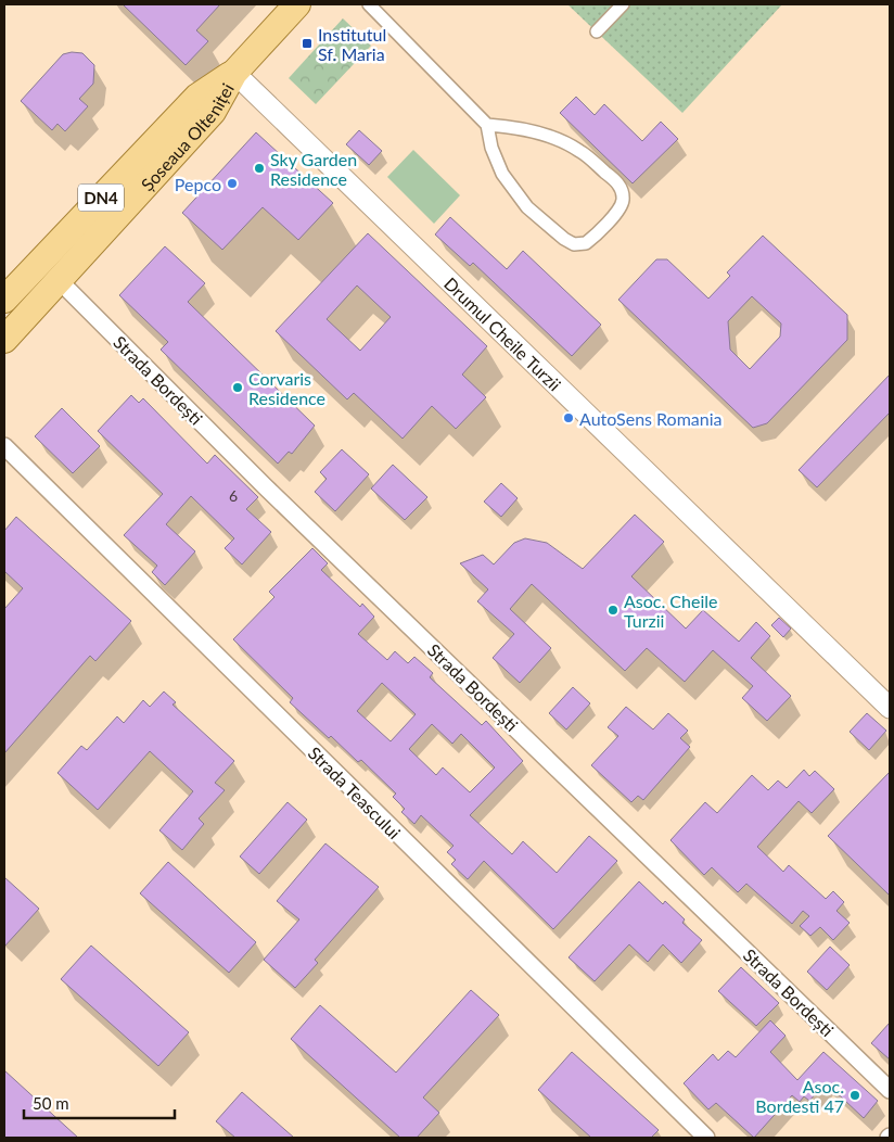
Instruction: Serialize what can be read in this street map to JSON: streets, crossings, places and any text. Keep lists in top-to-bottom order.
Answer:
{
  "streets": {
    "main road": ["Șoseaua Olteniței", "DN4"],
    "street": ["Drumul Cheile Turzii", "Strada Bordești", "Strada Teascului"]
  },
  "crossings": [
    ["Șoseaua Olteniței", "Drumul Cheile Turzii"],
    ["Șoseaua Olteniței", "Strada Bordești"]
  ],
  "places": {
    "transit": ["Institutul Sf. Maria"],
    "other": [
      "Sky Garden Residence",
      "Pepco",
      "Corvaris Residence",
      "AutoSens Romania",
      "Asoc. Cheile Turzii",
      "Asoc. Bordesti 47"
    ]
  },
  "house_numbers": ["6"],
  "scale_bar": "50 m"
}
